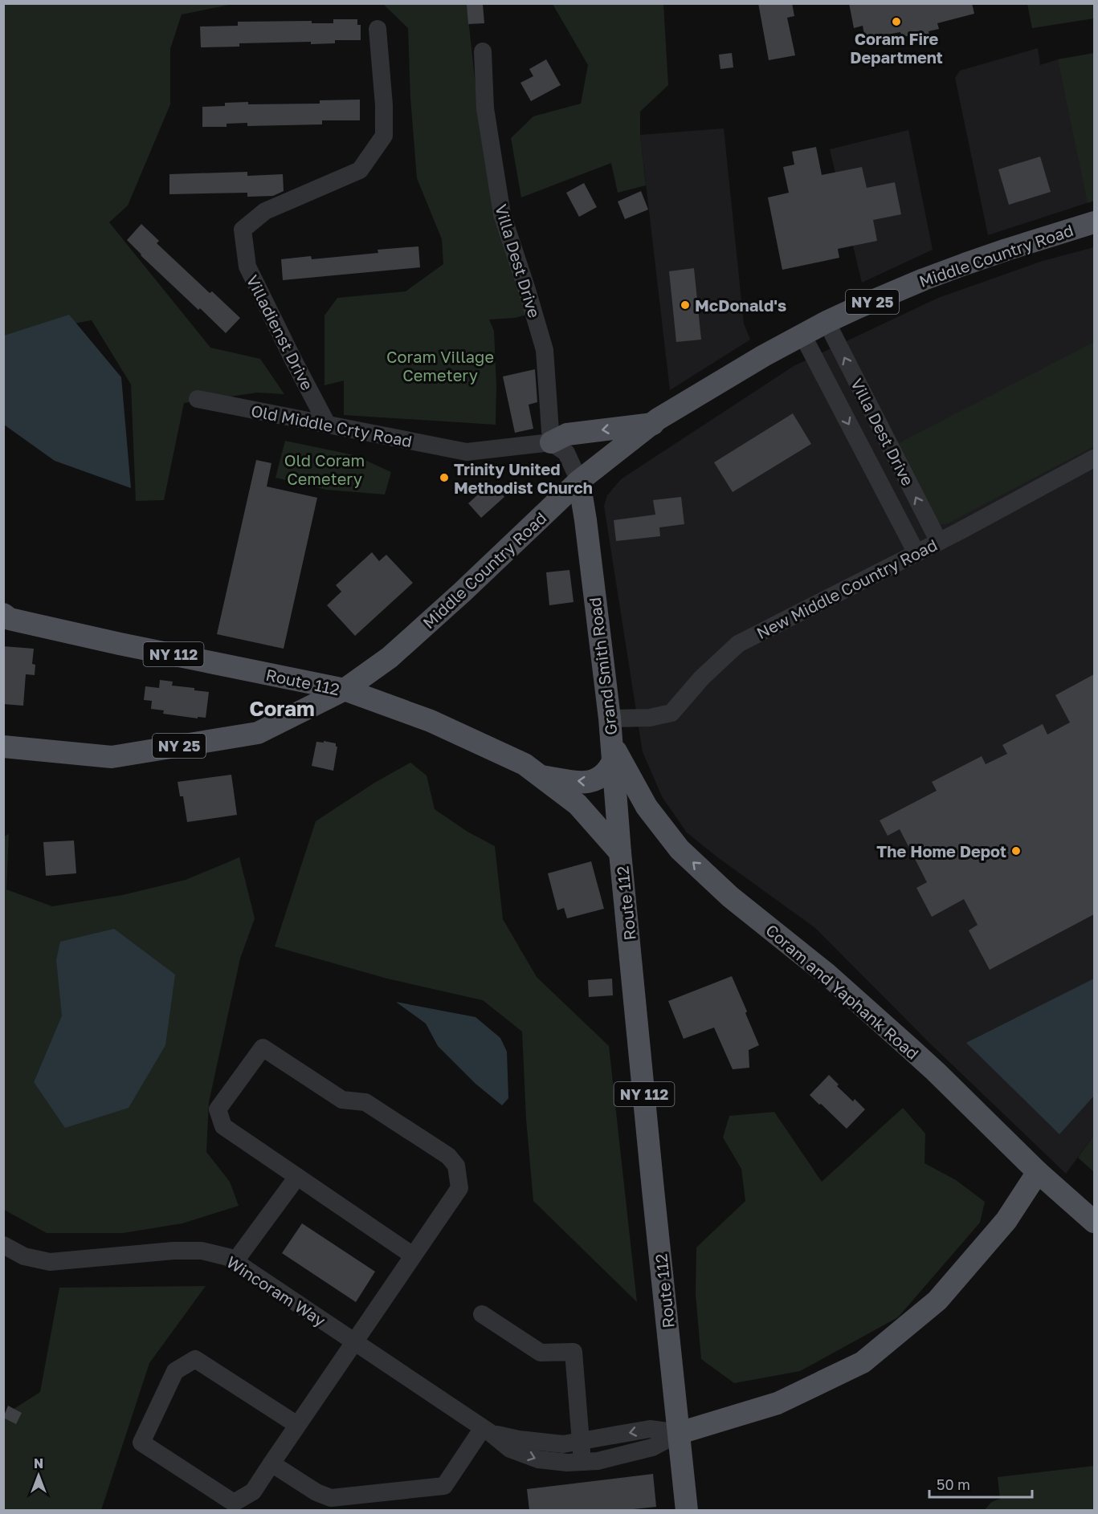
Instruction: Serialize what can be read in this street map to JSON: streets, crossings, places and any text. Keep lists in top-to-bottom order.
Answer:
{
  "streets": {
    "main road": [
      "Middle Country Road",
      "NY 25",
      "NY 112",
      "Grand Smith Road",
      "Route 112",
      "Coram and Yaphank Road"
    ],
    "street": [
      "Villa Dest Drive",
      "Villadienst Drive",
      "Old Middle Crty Road",
      "New Middle Country Road",
      "Wincoram Way"
    ]
  },
  "crossings": [
    ["Middle Country Road", "Villa Dest Drive"],
    ["Middle Country Road", "Grand Smith Road"],
    ["Middle Country Road", "Route 112"],
    ["Villa Dest Drive", "Old Middle Crty Road"],
    ["Villa Dest Drive", "New Middle Country Road"],
    ["Villadienst Drive", "Old Middle Crty Road"],
    ["New Middle Country Road", "Grand Smith Road"],
    ["Grand Smith Road", "Route 112"],
    ["Grand Smith Road", "Coram and Yaphank Road"],
    ["Route 112", "Wincoram Way"]
  ],
  "one_way": ["Coram and Yaphank Road"],
  "districts": ["Coram"],
  "parks": ["Coram Village Cemetery", "Old Coram Cemetery"],
  "places": [
    "Coram Fire Department",
    "McDonald's",
    "Trinity United Methodist Church",
    "The Home Depot"
  ],
  "scale_bar": "50 m",
  "north": "top"
}
